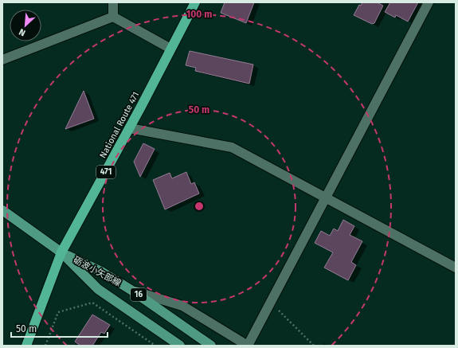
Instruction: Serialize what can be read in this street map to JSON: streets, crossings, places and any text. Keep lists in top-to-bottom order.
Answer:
{
  "streets": {
    "highway": ["National Route 471", "471"],
    "main road": ["砺波小矢部線", "16"]
  },
  "crossings": [
    ["National Route 471", "砺波小矢部線"]
  ],
  "scale_bar": "50 m",
  "north": "bottom left",
  "rings": ["100 m", "50 m"]
}
